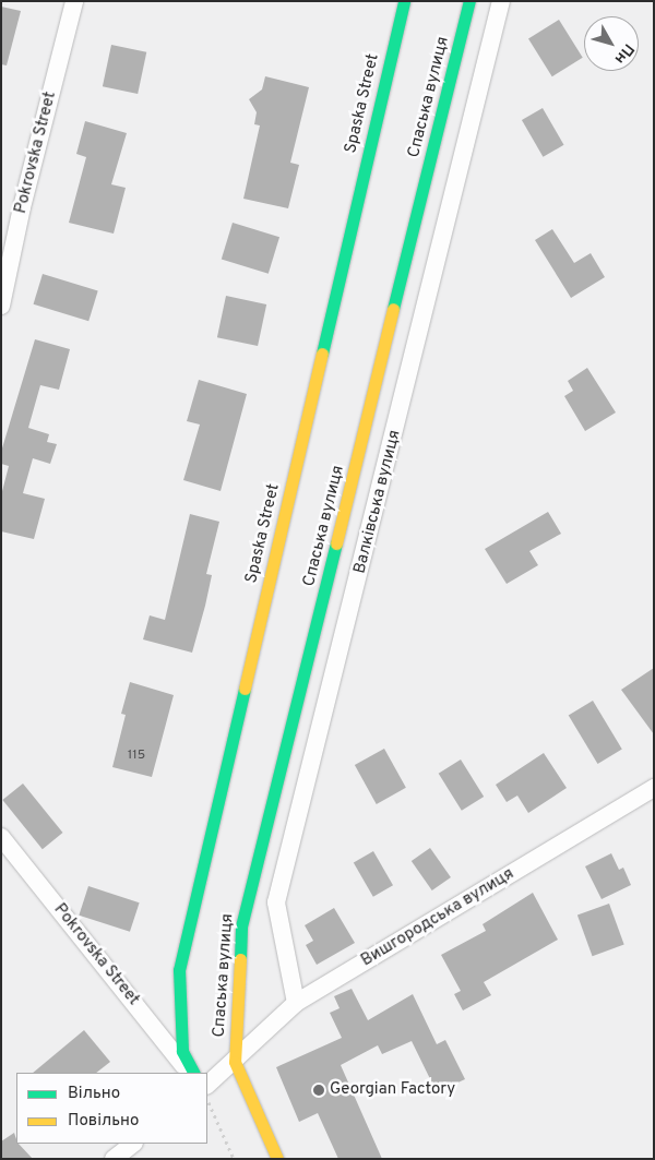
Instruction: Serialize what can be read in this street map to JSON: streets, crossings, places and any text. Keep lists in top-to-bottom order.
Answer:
{
  "streets": {
    "street": [
      "Спаська вулиця",
      "Spaska Street",
      "Pokrovska Street",
      "Валківська вулиця",
      "Вишгородська вулиця"
    ]
  },
  "crossings": [
    ["Спаська вулиця", "Вишгородська вулиця"],
    ["Валківська вулиця", "Вишгородська вулиця"]
  ],
  "places": ["Georgian Factory"],
  "house_numbers": ["115"],
  "legend": ["Вільно", "Повільно"],
  "north": "bottom right"
}
